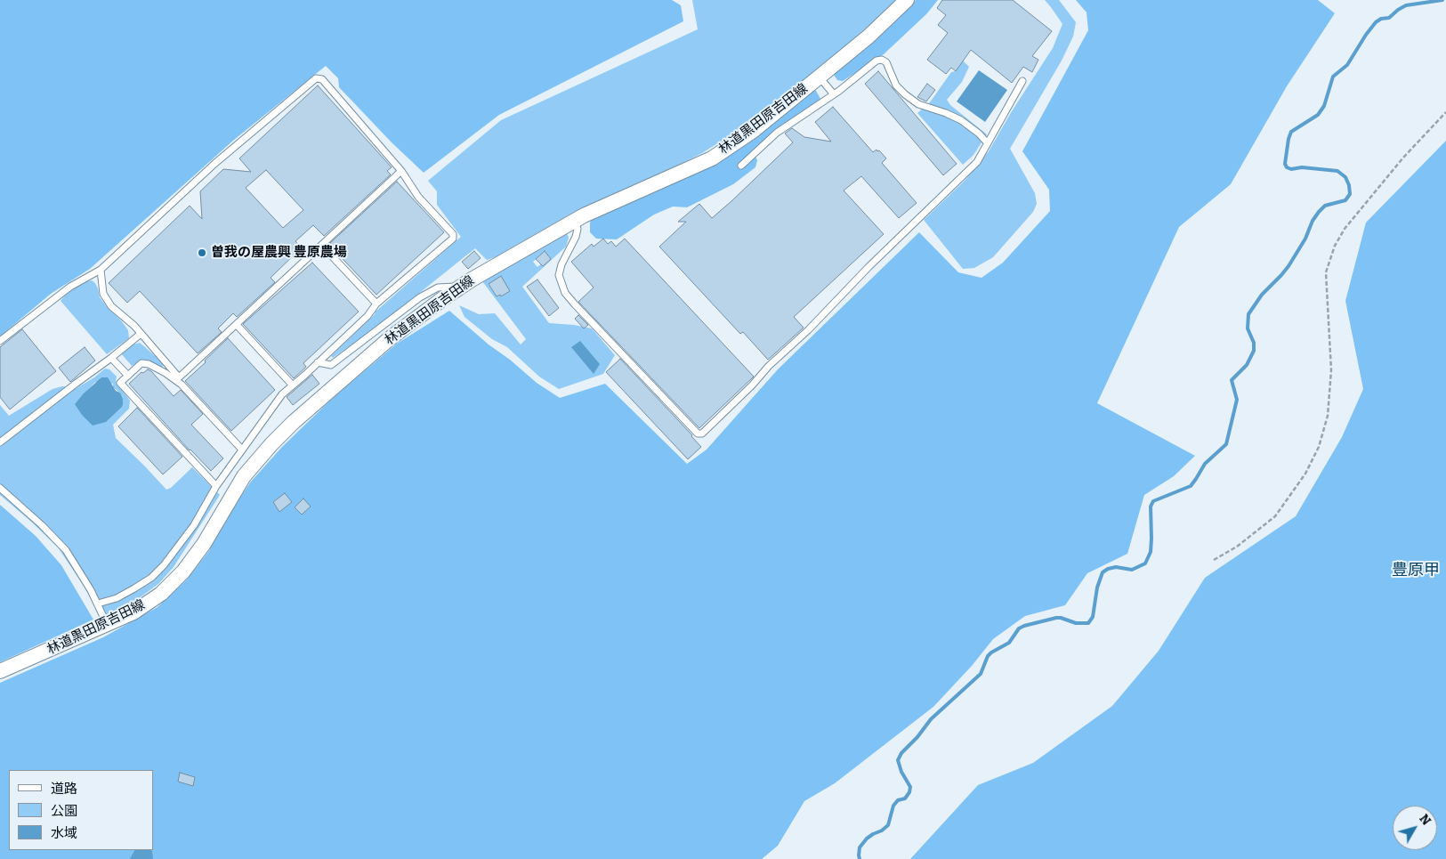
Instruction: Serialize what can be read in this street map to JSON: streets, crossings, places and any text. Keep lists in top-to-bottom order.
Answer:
{
  "streets": {
    "street": ["林道黒田原吉田線"]
  },
  "districts": ["豊原甲"],
  "places": ["曽我の屋農興 豊原農場"],
  "legend": ["道路", "公園", "水域"],
  "north": "top right"
}
